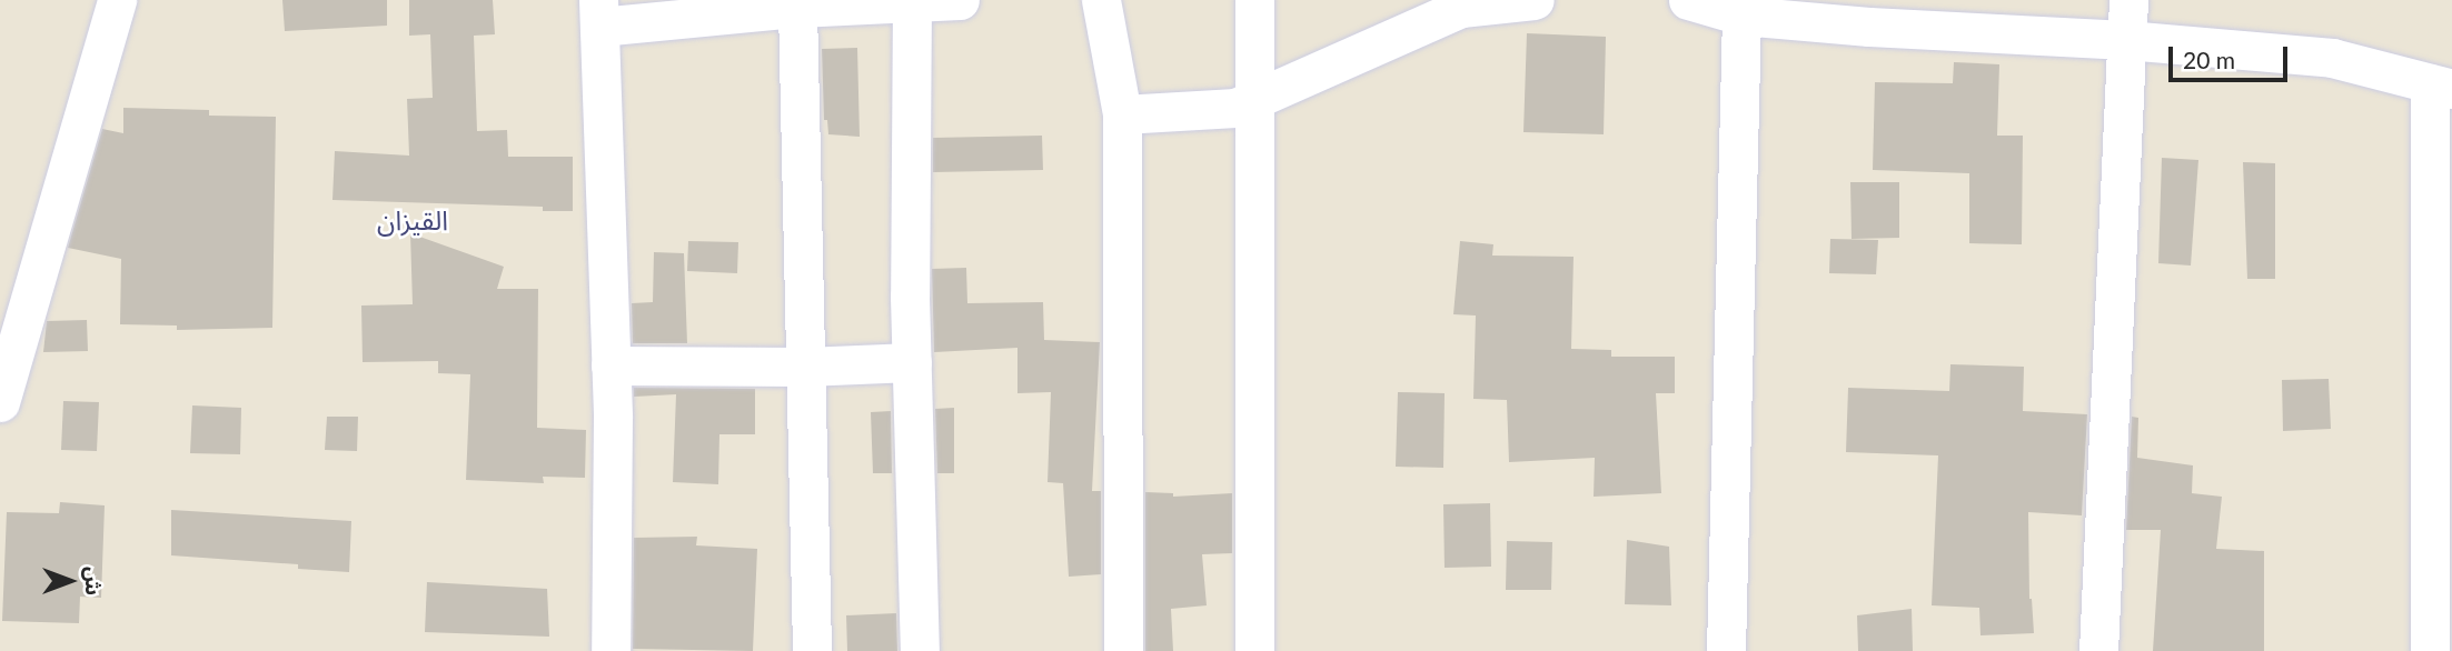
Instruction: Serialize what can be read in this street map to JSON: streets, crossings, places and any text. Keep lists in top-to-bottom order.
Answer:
{
  "districts": ["القيزان"],
  "scale_bar": "20 m",
  "north": "right"
}
